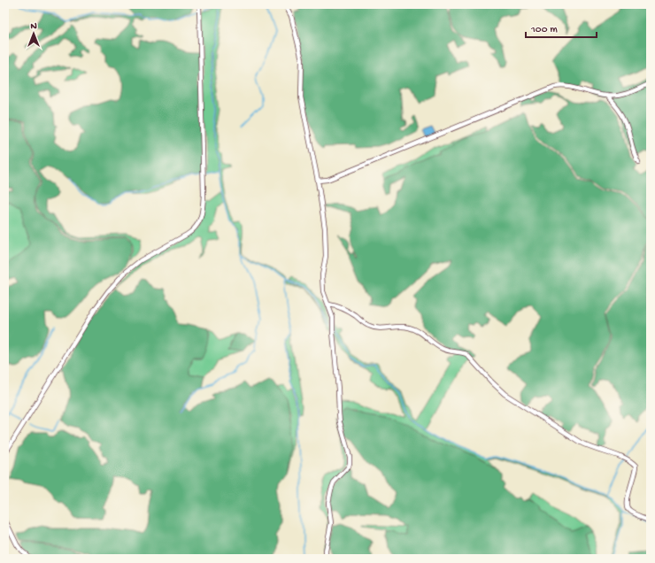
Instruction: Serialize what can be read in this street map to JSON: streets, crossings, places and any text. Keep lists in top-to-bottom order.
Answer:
{
  "scale_bar": "100 m",
  "north": "top"
}
